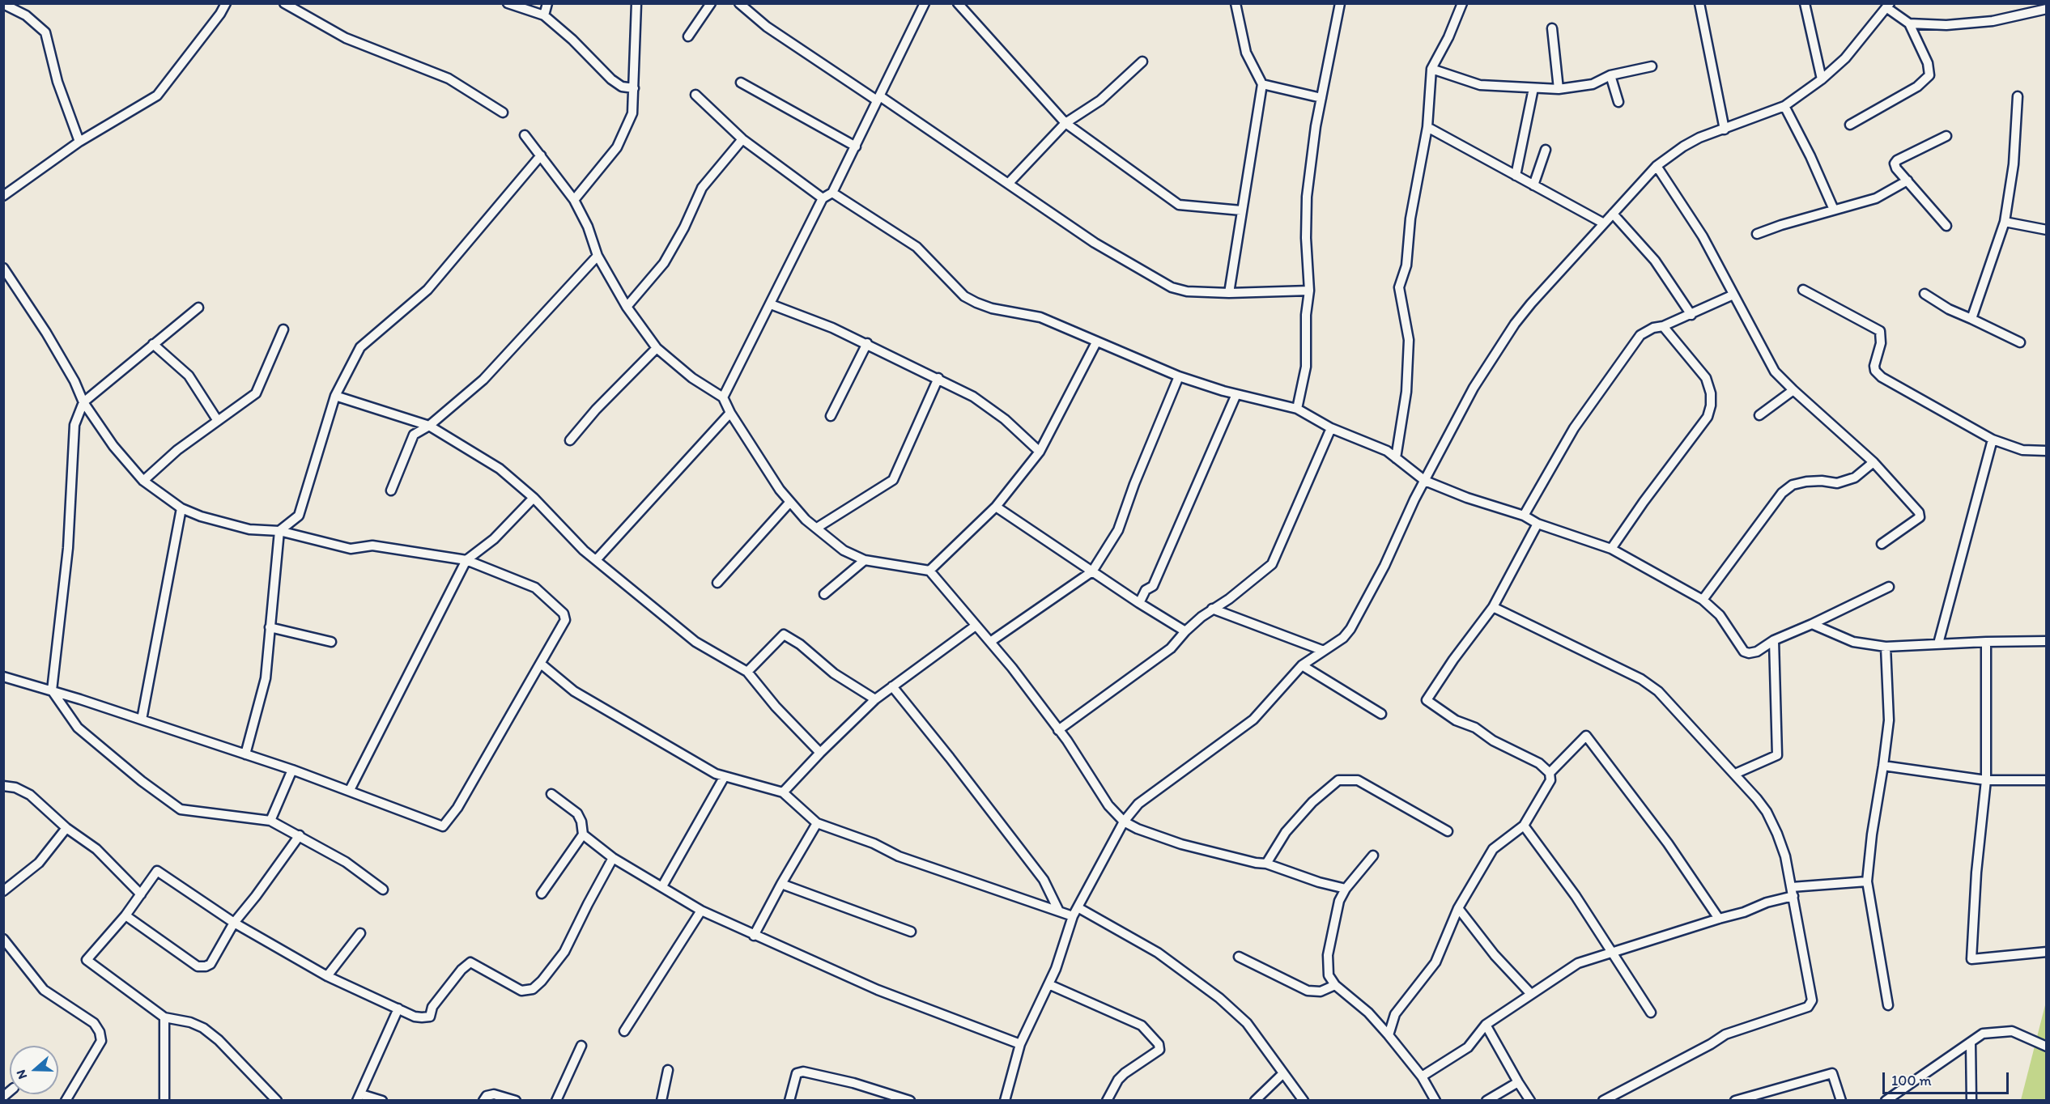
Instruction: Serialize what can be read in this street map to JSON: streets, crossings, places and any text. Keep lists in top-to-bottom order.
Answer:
{
  "scale_bar": "100 m",
  "north": "left"
}
